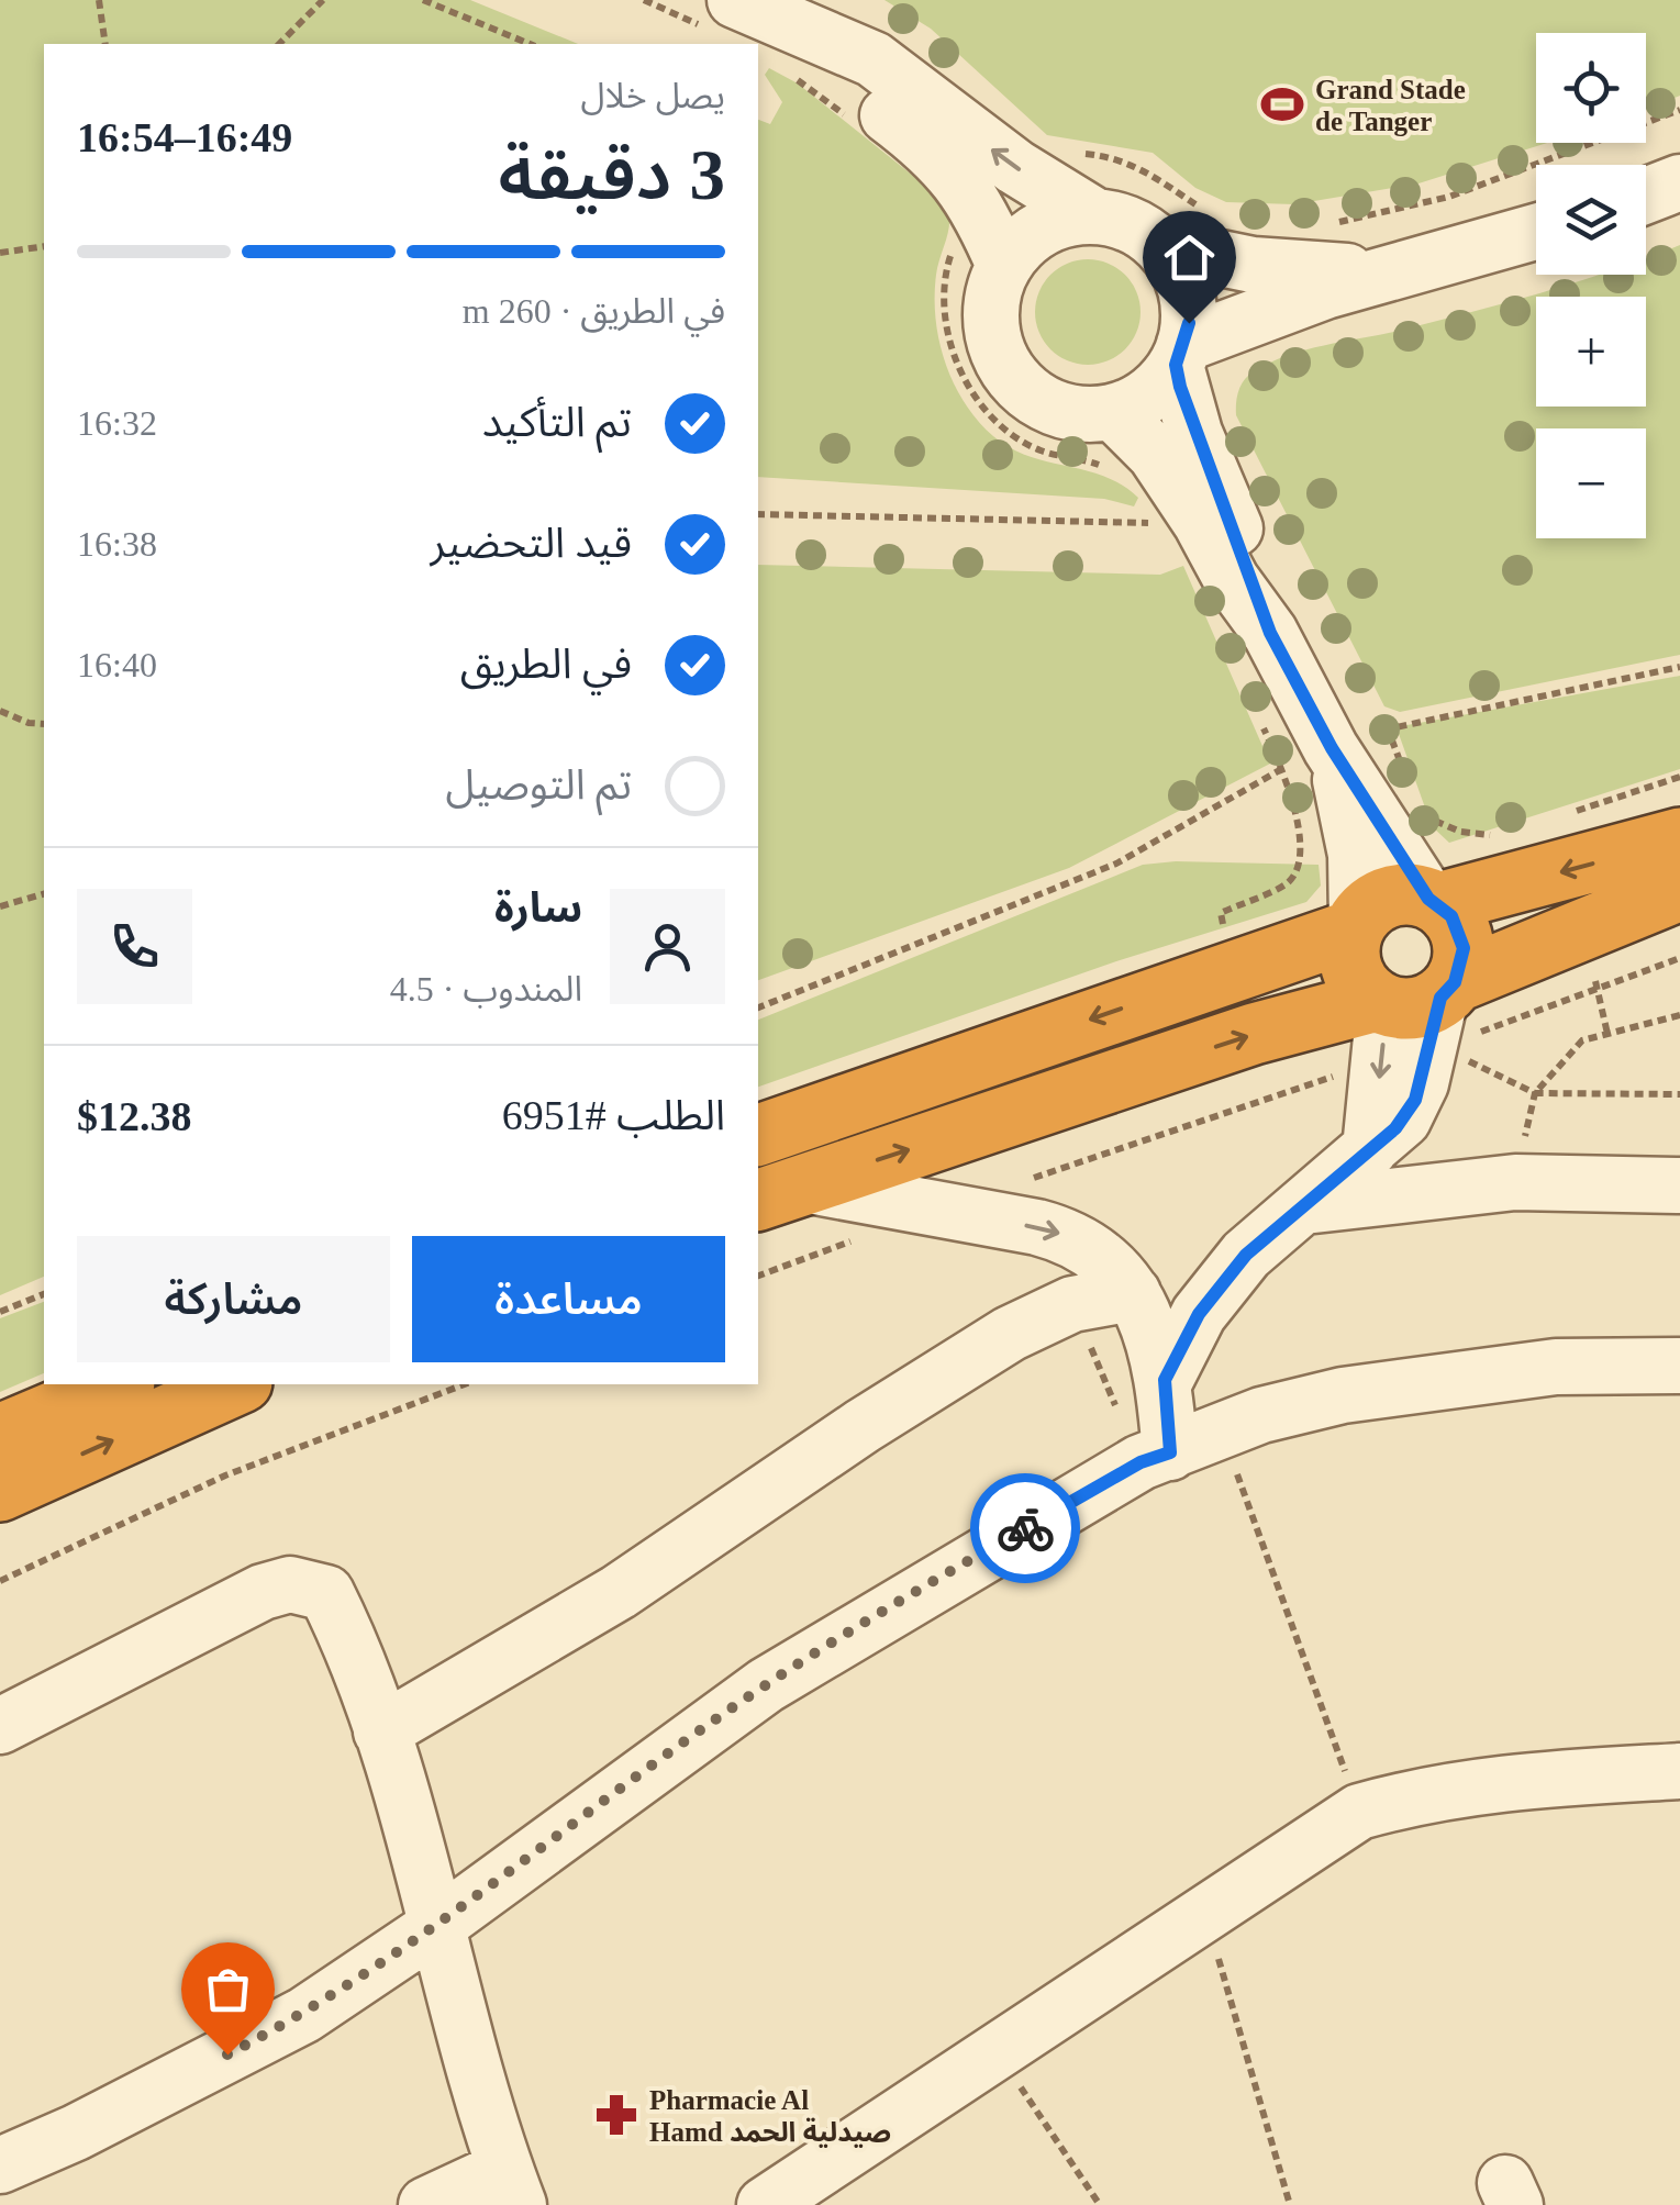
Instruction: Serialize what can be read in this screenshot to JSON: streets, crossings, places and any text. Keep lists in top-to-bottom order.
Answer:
{
  "places": {
    "sports": ["Grand Stade de Tanger"],
    "pharmacy": ["Pharmacie Al Hamd صيدلية الحمد"]
  },
  "page": {
    "map_buttons": ["+", "−"],
    "heading": ["3 دقيقة", "يصل خلال", "16:49–16:54"],
    "panel": [
      "سارة",
      "المندوب · 4.5",
      "الطلب #6951",
      "$12.38"
    ],
    "bar": "في الطريق · 260 m",
    "list": [
      ["تم التأكيد", "16:32"],
      ["قيد التحضير", "16:38"],
      ["في الطريق", "16:40"],
      "تم التوصيل"
    ],
    "buttons": ["مساعدة", "مشاركة"]
  }
}
